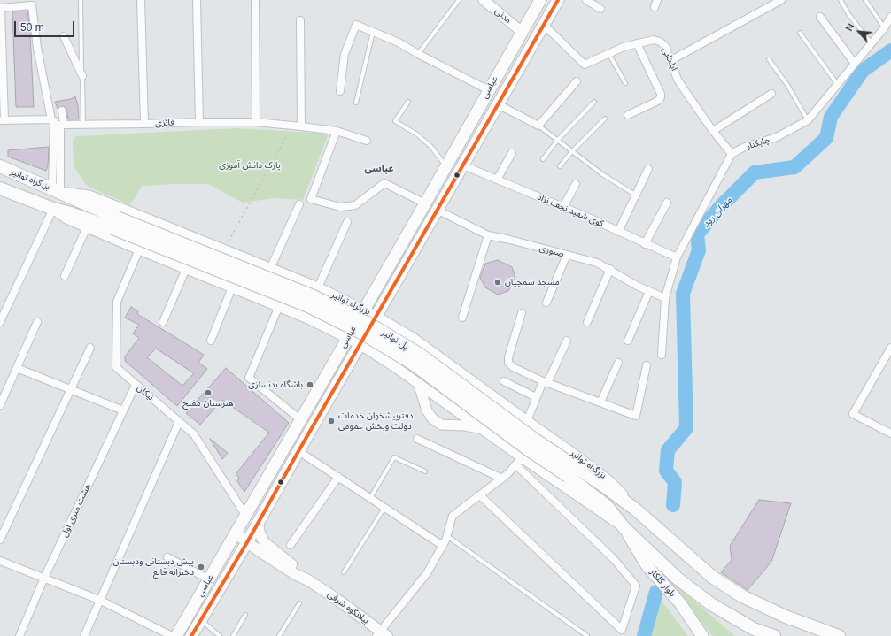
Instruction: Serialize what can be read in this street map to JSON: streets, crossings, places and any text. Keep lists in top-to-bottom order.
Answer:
{
  "streets": {
    "highway": ["بزرگراه توانیر", "پل توانیر"],
    "main road": ["عباسى", "بلوار گلکار", "بیلانکوه شرقی"],
    "street": [
      "مدنی",
      "ایلخانی",
      "فائزی",
      "چایکنار",
      "کوی شهید نجف نژاد",
      "صبوری",
      "نیکان",
      "هشت متری اول"
    ]
  },
  "crossings": [
    ["مدنی", "عباسى"],
    ["ایلخانی", "عباسى"],
    ["ایلخانی", "چایکنار"],
    ["عباسى", "بزرگراه توانیر"],
    ["عباسى", "کوی شهید نجف نژاد"],
    ["عباسى", "صبوری"],
    ["عباسى", "نیکان"],
    ["عباسى", "بیلانکوه شرقی"],
    ["بزرگراه توانیر", "پل توانیر"],
    ["بزرگراه توانیر", "نیکان"],
    ["بزرگراه توانیر", "بلوار گلکار"],
    ["نیکان", "هشت متری اول"]
  ],
  "districts": ["عباسی"],
  "water": ["مهران رود"],
  "parks": ["پارک دانش آموزی"],
  "places": [
    "مسجد شمچیان",
    "باشگاه بدنسازی",
    "هنرستان مفتح",
    "دفترپیشخوان خدمات دولت وبخش عمومی",
    "پیش دبستانی ودبستان دخترانه قانع"
  ],
  "scale_bar": "50 m",
  "north": "top left"
}
